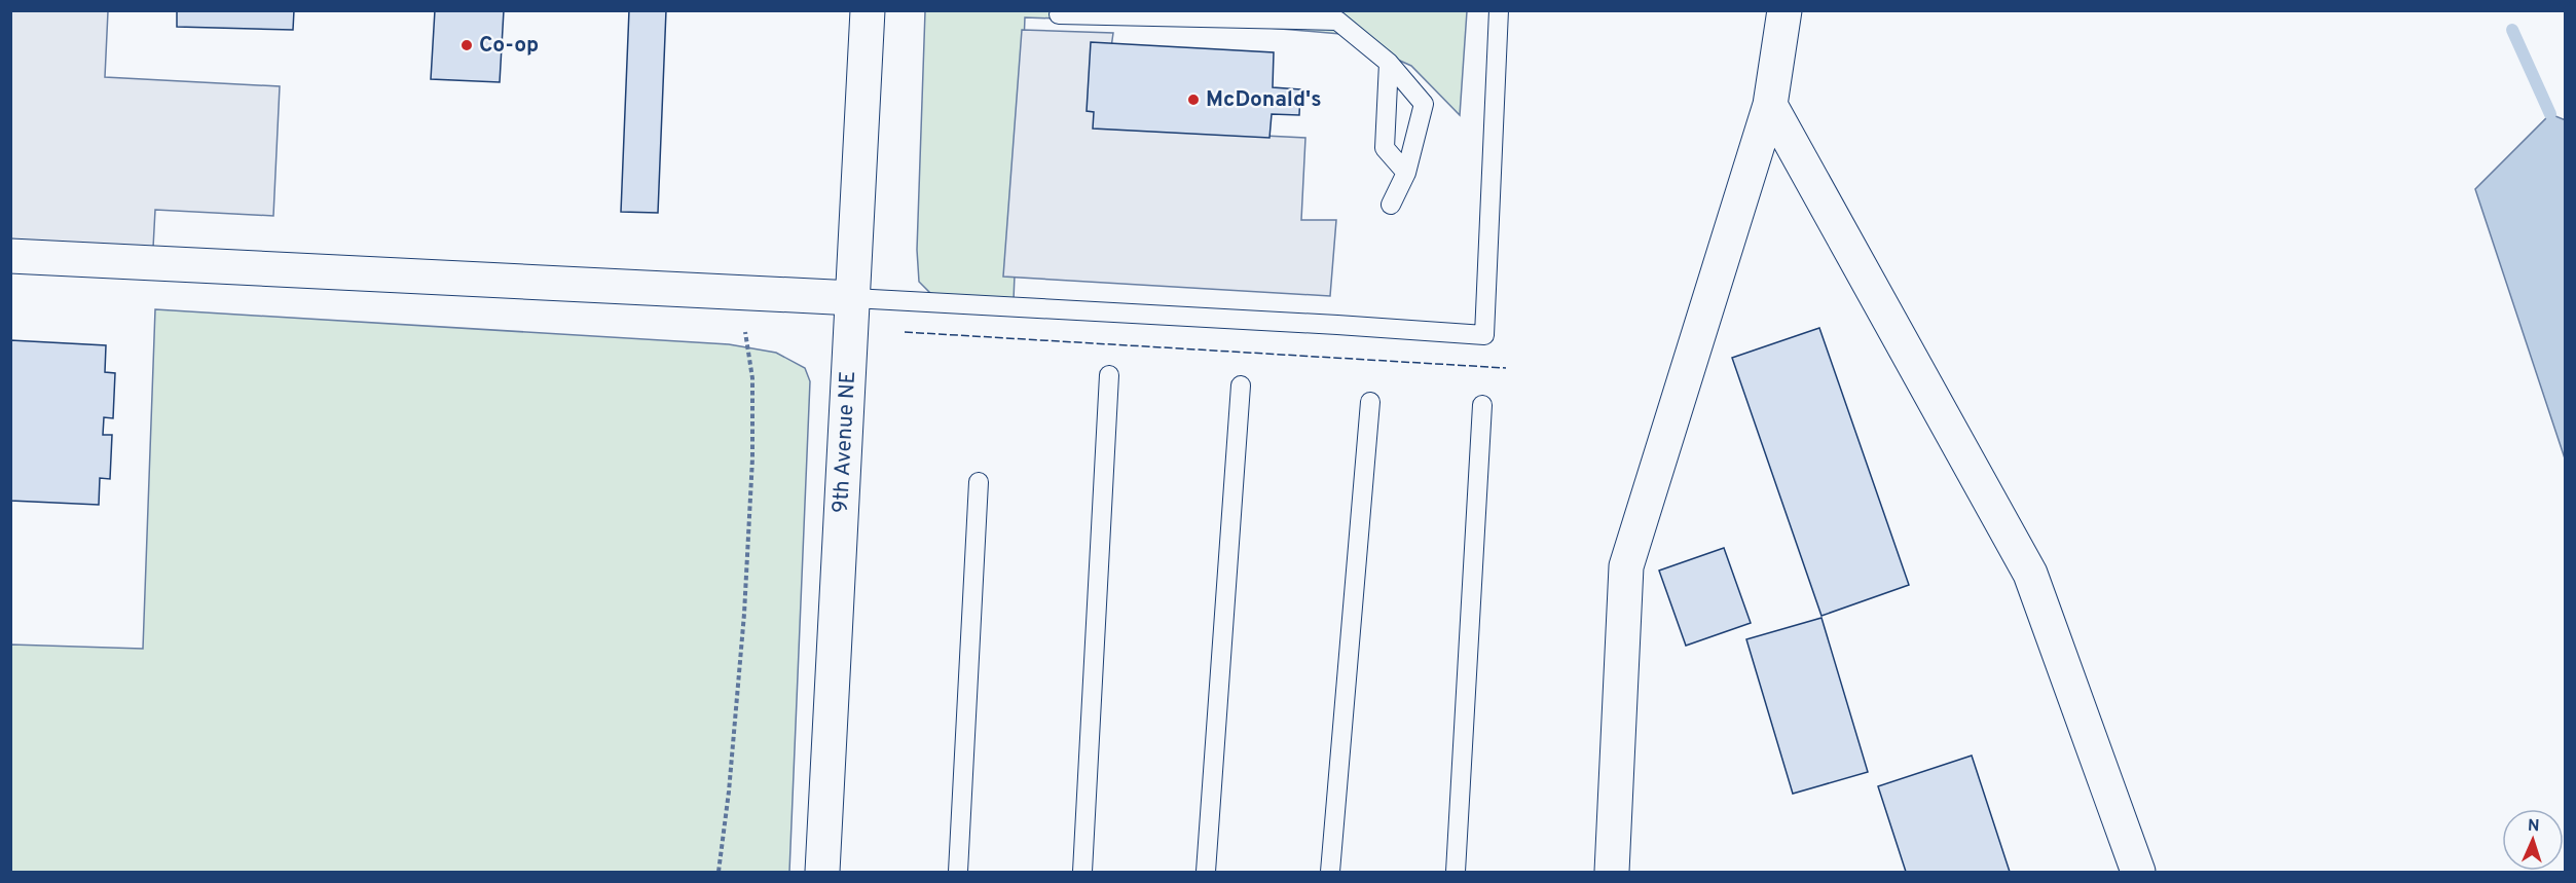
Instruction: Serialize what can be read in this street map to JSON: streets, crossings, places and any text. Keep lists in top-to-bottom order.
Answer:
{
  "streets": {
    "street": ["9th Avenue NE"]
  },
  "places": ["Co-op", "McDonald's"],
  "north": "top"
}
